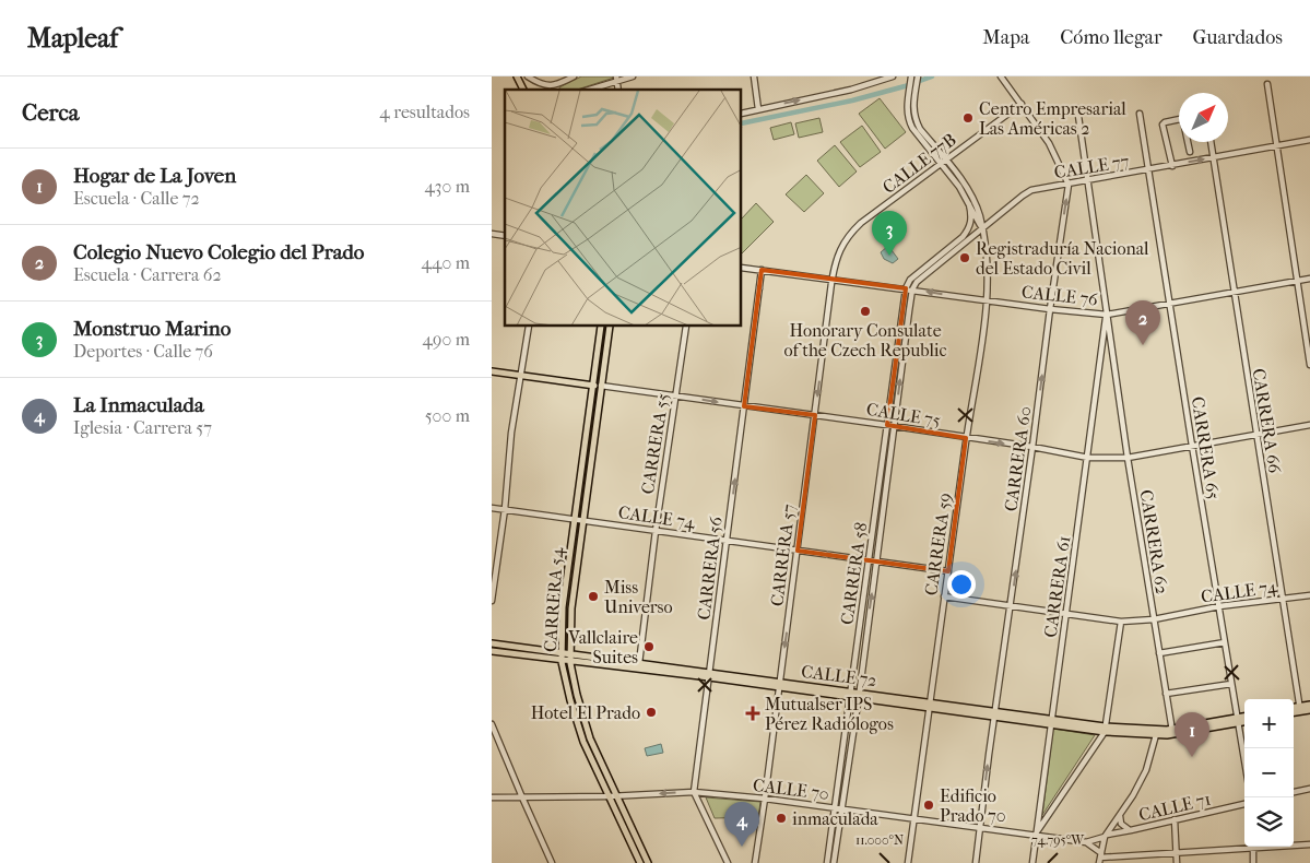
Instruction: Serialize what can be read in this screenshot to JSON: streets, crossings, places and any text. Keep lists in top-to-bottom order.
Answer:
{
  "streets": {
    "main road": ["CALLE 75", "CARRERA 54", "CALLE 72"],
    "street": [
      "CALLE 77B",
      "CALLE 77",
      "CALLE 76",
      "CARRERA 66",
      "CARRERA 55",
      "CARRERA 65",
      "CARRERA 60",
      "CALLE 74",
      "CARRERA 62",
      "CARRERA 59",
      "CARRERA 57",
      "CARRERA 56",
      "CARRERA 58",
      "CARRERA 61",
      "CALLE 70",
      "CALLE 71"
    ]
  },
  "crossings": [
    ["CALLE 77B", "CARRERA 57"],
    ["CALLE 77", "CALLE 76"],
    ["CALLE 77", "CARRERA 66"],
    ["CALLE 77", "CARRERA 65"],
    ["CALLE 77", "CARRERA 60"],
    ["CALLE 77", "CARRERA 62"],
    ["CALLE 77", "CARRERA 59"],
    ["CALLE 77", "CARRERA 58"],
    ["CALLE 76", "CARRERA 66"],
    ["CALLE 76", "CARRERA 65"],
    ["CALLE 76", "CARRERA 60"],
    ["CALLE 76", "CARRERA 62"],
    ["CALLE 76", "CARRERA 59"],
    ["CALLE 76", "CARRERA 57"],
    ["CALLE 76", "CARRERA 56"],
    ["CALLE 76", "CARRERA 58"],
    ["CALLE 76", "CARRERA 61"],
    ["CALLE 75", "CARRERA 66"],
    ["CALLE 75", "CARRERA 55"],
    ["CALLE 75", "CARRERA 65"],
    ["CALLE 75", "CARRERA 60"],
    ["CALLE 75", "CARRERA 62"],
    ["CALLE 75", "CARRERA 59"],
    ["CALLE 75", "CARRERA 57"],
    ["CALLE 75", "CARRERA 56"],
    ["CALLE 75", "CARRERA 58"],
    ["CALLE 75", "CARRERA 61"],
    ["CALLE 75", "CARRERA 54"],
    ["CARRERA 66", "CALLE 74"],
    ["CARRERA 55", "CALLE 74"],
    ["CARRERA 55", "CALLE 72"],
    ["CARRERA 65", "CALLE 74"],
    ["CARRERA 65", "CALLE 72"],
    ["CARRERA 60", "CALLE 74"],
    ["CARRERA 60", "CALLE 72"],
    ["CARRERA 60", "CALLE 70"],
    ["CALLE 74", "CARRERA 62"],
    ["CALLE 74", "CARRERA 59"],
    ["CALLE 74", "CARRERA 57"],
    ["CALLE 74", "CARRERA 56"],
    ["CALLE 74", "CARRERA 58"],
    ["CALLE 74", "CARRERA 61"],
    ["CALLE 74", "CARRERA 54"],
    ["CARRERA 62", "CARRERA 61"],
    ["CARRERA 62", "CALLE 72"],
    ["CARRERA 59", "CALLE 72"],
    ["CARRERA 59", "CALLE 70"],
    ["CARRERA 57", "CALLE 72"],
    ["CARRERA 57", "CALLE 70"],
    ["CARRERA 56", "CALLE 72"],
    ["CARRERA 56", "CALLE 70"],
    ["CARRERA 58", "CALLE 72"],
    ["CARRERA 58", "CALLE 70"],
    ["CARRERA 61", "CALLE 72"],
    ["CARRERA 61", "CALLE 70"],
    ["CARRERA 54", "CALLE 72"],
    ["CARRERA 54", "CALLE 70"],
    ["CALLE 70", "CALLE 71"]
  ],
  "one_way": ["CARRERA 60", "CARRERA 57", "CARRERA 56"],
  "places": {
    "other": [
      "Centro Empresarial Las Américas 2",
      "Registraduría Nacional del Estado Civil",
      "Honorary Consulate of the Czech Republic",
      "Miss Universo",
      "Vallclaire Suites",
      "Hotel El Prado",
      "Edificio Prado 70",
      "inmaculada"
    ],
    "health": ["Mutualser IPS Pérez Radiólogos"]
  },
  "north": "top right",
  "page": {
    "header": "Mapleaf",
    "nav": ["Mapa", "Cómo llegar", "Guardados"],
    "heading": ["Cerca", "4 resultados"],
    "list": [
      {
        "mark": "1",
        "name": "Hogar de La Joven",
        "note": "Escuela · Calle 72",
        "value": "430 m"
      },
      {
        "mark": "2",
        "name": "Colegio Nuevo Colegio del Prado",
        "note": "Escuela · Carrera 62",
        "value": "440 m"
      },
      {
        "mark": "3",
        "name": "Monstruo Marino",
        "note": "Deportes · Calle 76",
        "value": "490 m"
      },
      {
        "mark": "4",
        "name": "La Inmaculada",
        "note": "Iglesia · Carrera 57",
        "value": "500 m"
      }
    ],
    "pins": [
      "3",
      "2",
      "1",
      "4"
    ],
    "map_buttons": ["+", "−"]
  },
  "coordinates": ["74.795°W", "11.000°N"]
}
